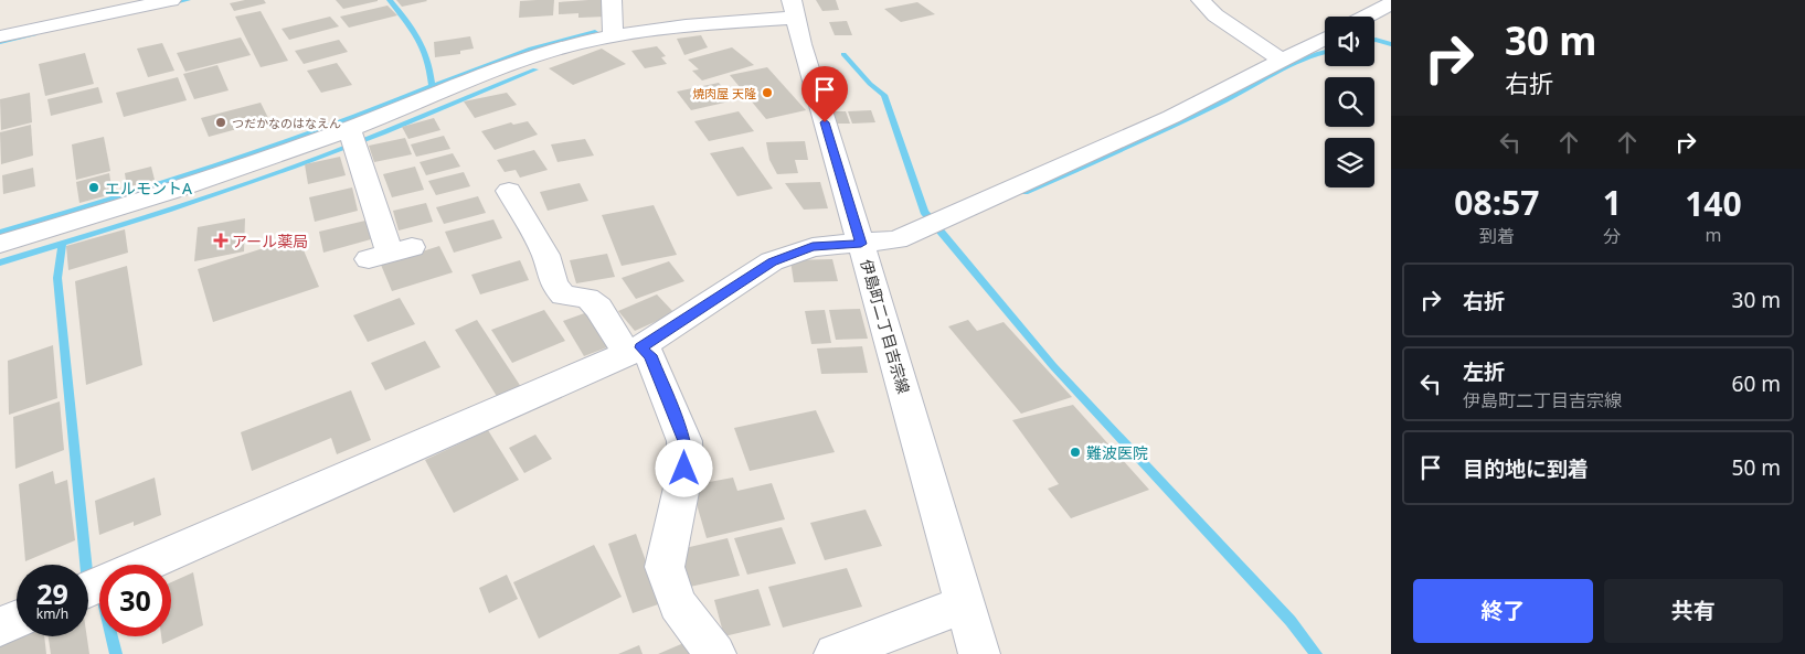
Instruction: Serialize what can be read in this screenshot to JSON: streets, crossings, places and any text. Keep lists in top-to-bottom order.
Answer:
{
  "streets": {
    "street": ["伊島町二丁目吉宗線"]
  },
  "places": {
    "other": [
      "焼肉屋 天隆",
      "つだかなのはなえん",
      "エルモントA",
      "難波医院"
    ],
    "health": ["アール薬局"]
  },
  "page": {
    "turn": ["30 m", "右折"],
    "eta": [
      "08:57",
      "到着",
      "1",
      "分",
      "140",
      "m"
    ],
    "list": [
      {
        "name": "右折",
        "value": "30 m"
      },
      {
        "name": "左折",
        "note": "伊島町二丁目吉宗線",
        "value": "60 m"
      },
      {
        "name": "目的地に到着",
        "value": "50 m"
      }
    ],
    "speed": "29 km/h",
    "limit": "30",
    "buttons": ["終了", "共有"]
  }
}
